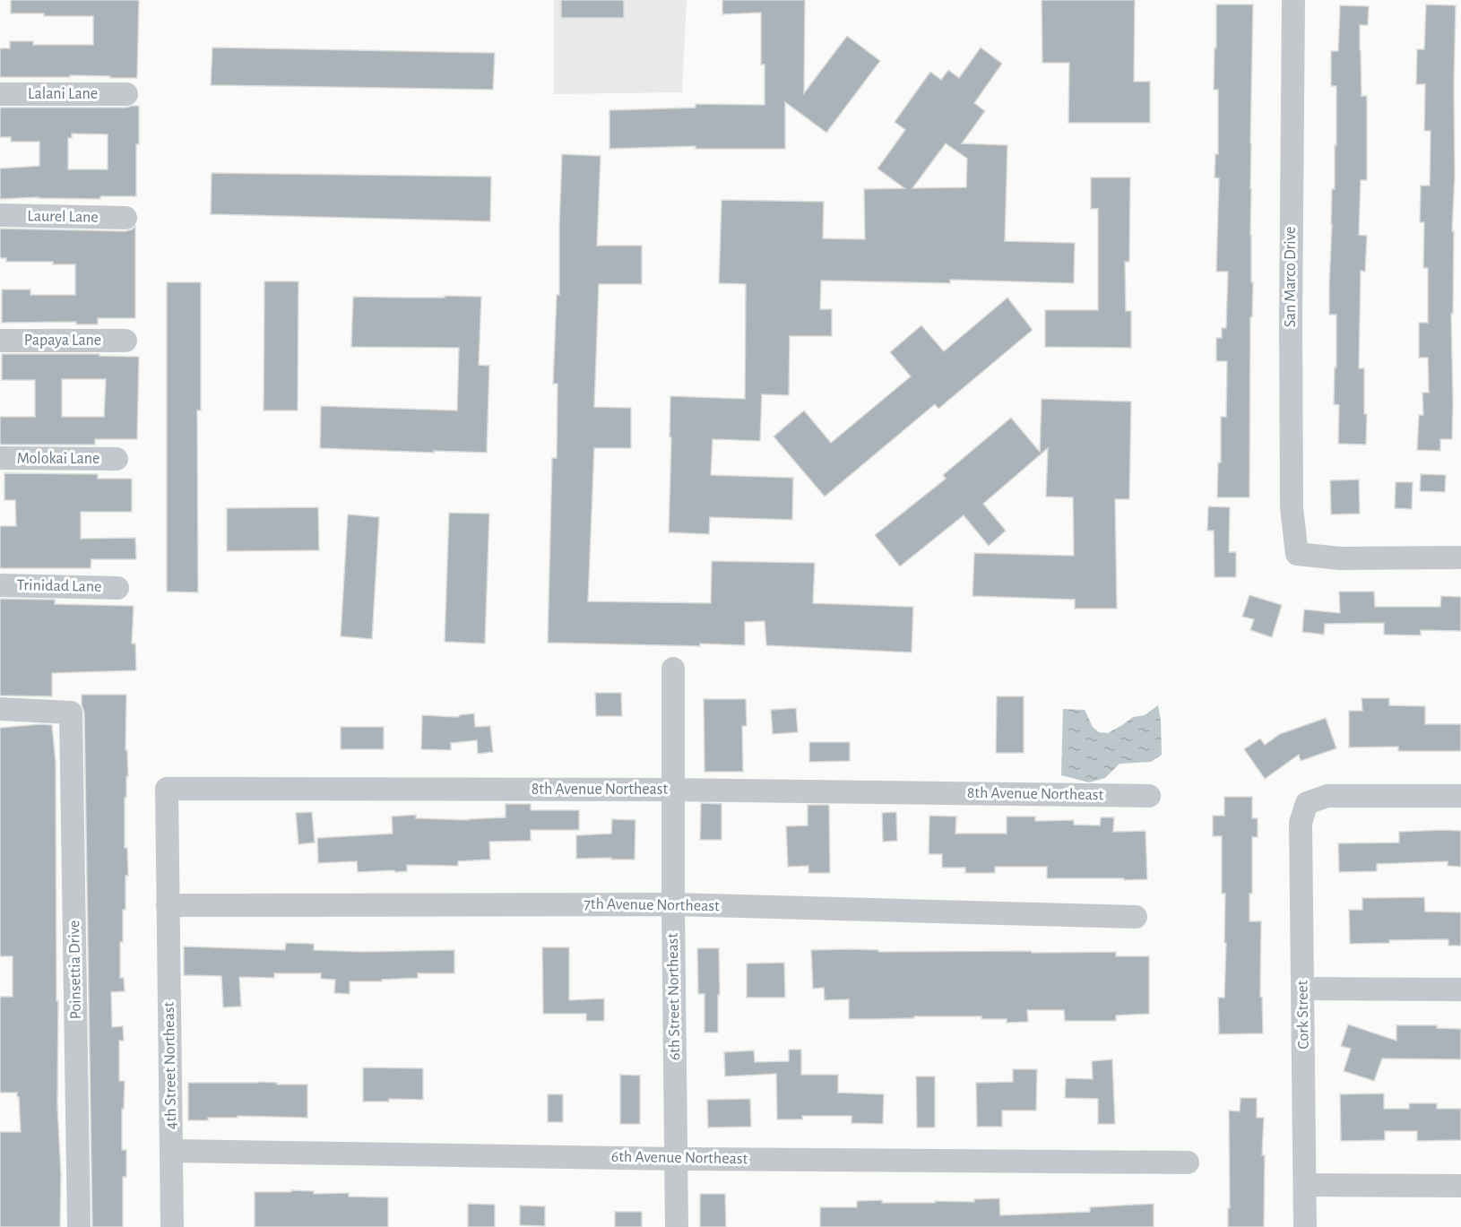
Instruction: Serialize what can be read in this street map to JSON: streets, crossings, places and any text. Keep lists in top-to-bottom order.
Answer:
{
  "streets": {
    "street": [
      "Lalani Lane",
      "Laurel Lane",
      "San Marco Drive",
      "Papaya Lane",
      "Molokai Lane",
      "Trinidad Lane",
      "8th Avenue Northeast",
      "7th Avenue Northeast",
      "Poinsettia Drive",
      "6th Street Northeast",
      "Cork Street",
      "4th Street Northeast",
      "6th Avenue Northeast"
    ]
  },
  "crossings": [
    ["8th Avenue Northeast", "7th Avenue Northeast"],
    ["8th Avenue Northeast", "6th Street Northeast"],
    ["8th Avenue Northeast", "4th Street Northeast"],
    ["7th Avenue Northeast", "6th Street Northeast"],
    ["7th Avenue Northeast", "4th Street Northeast"],
    ["6th Street Northeast", "6th Avenue Northeast"],
    ["4th Street Northeast", "6th Avenue Northeast"]
  ]
}
